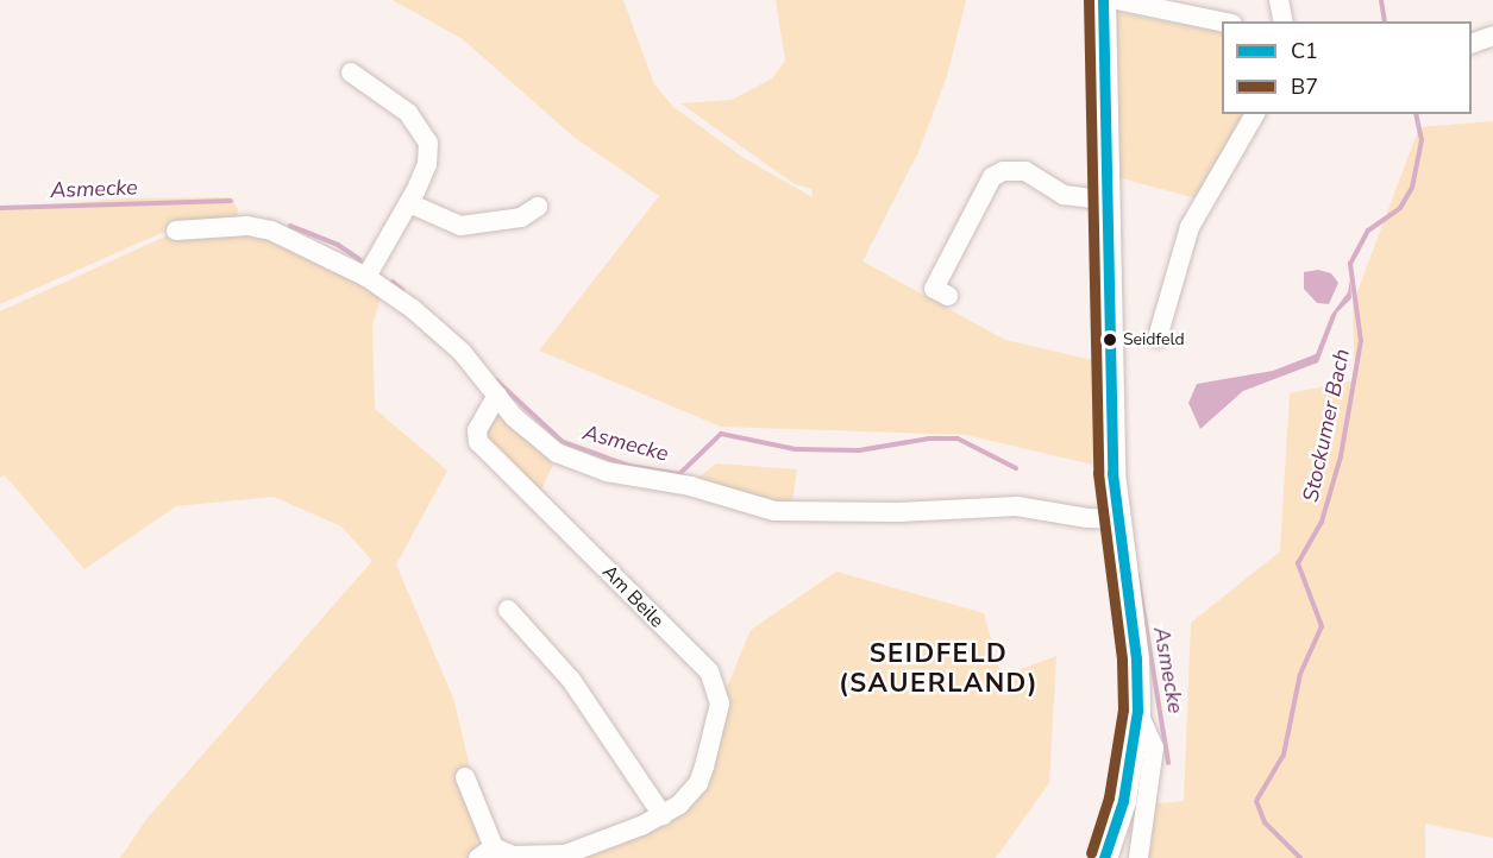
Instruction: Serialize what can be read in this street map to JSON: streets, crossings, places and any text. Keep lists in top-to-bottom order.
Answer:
{
  "streets": {
    "street": ["Am Beile"]
  },
  "districts": ["SEIDFELD (SAUERLAND)"],
  "water": ["Asmecke", "Stockumer Bach"],
  "places": ["Seidfeld"],
  "lines": ["transit line C1", "transit line B7"],
  "legend": ["C1", "B7"]
}
